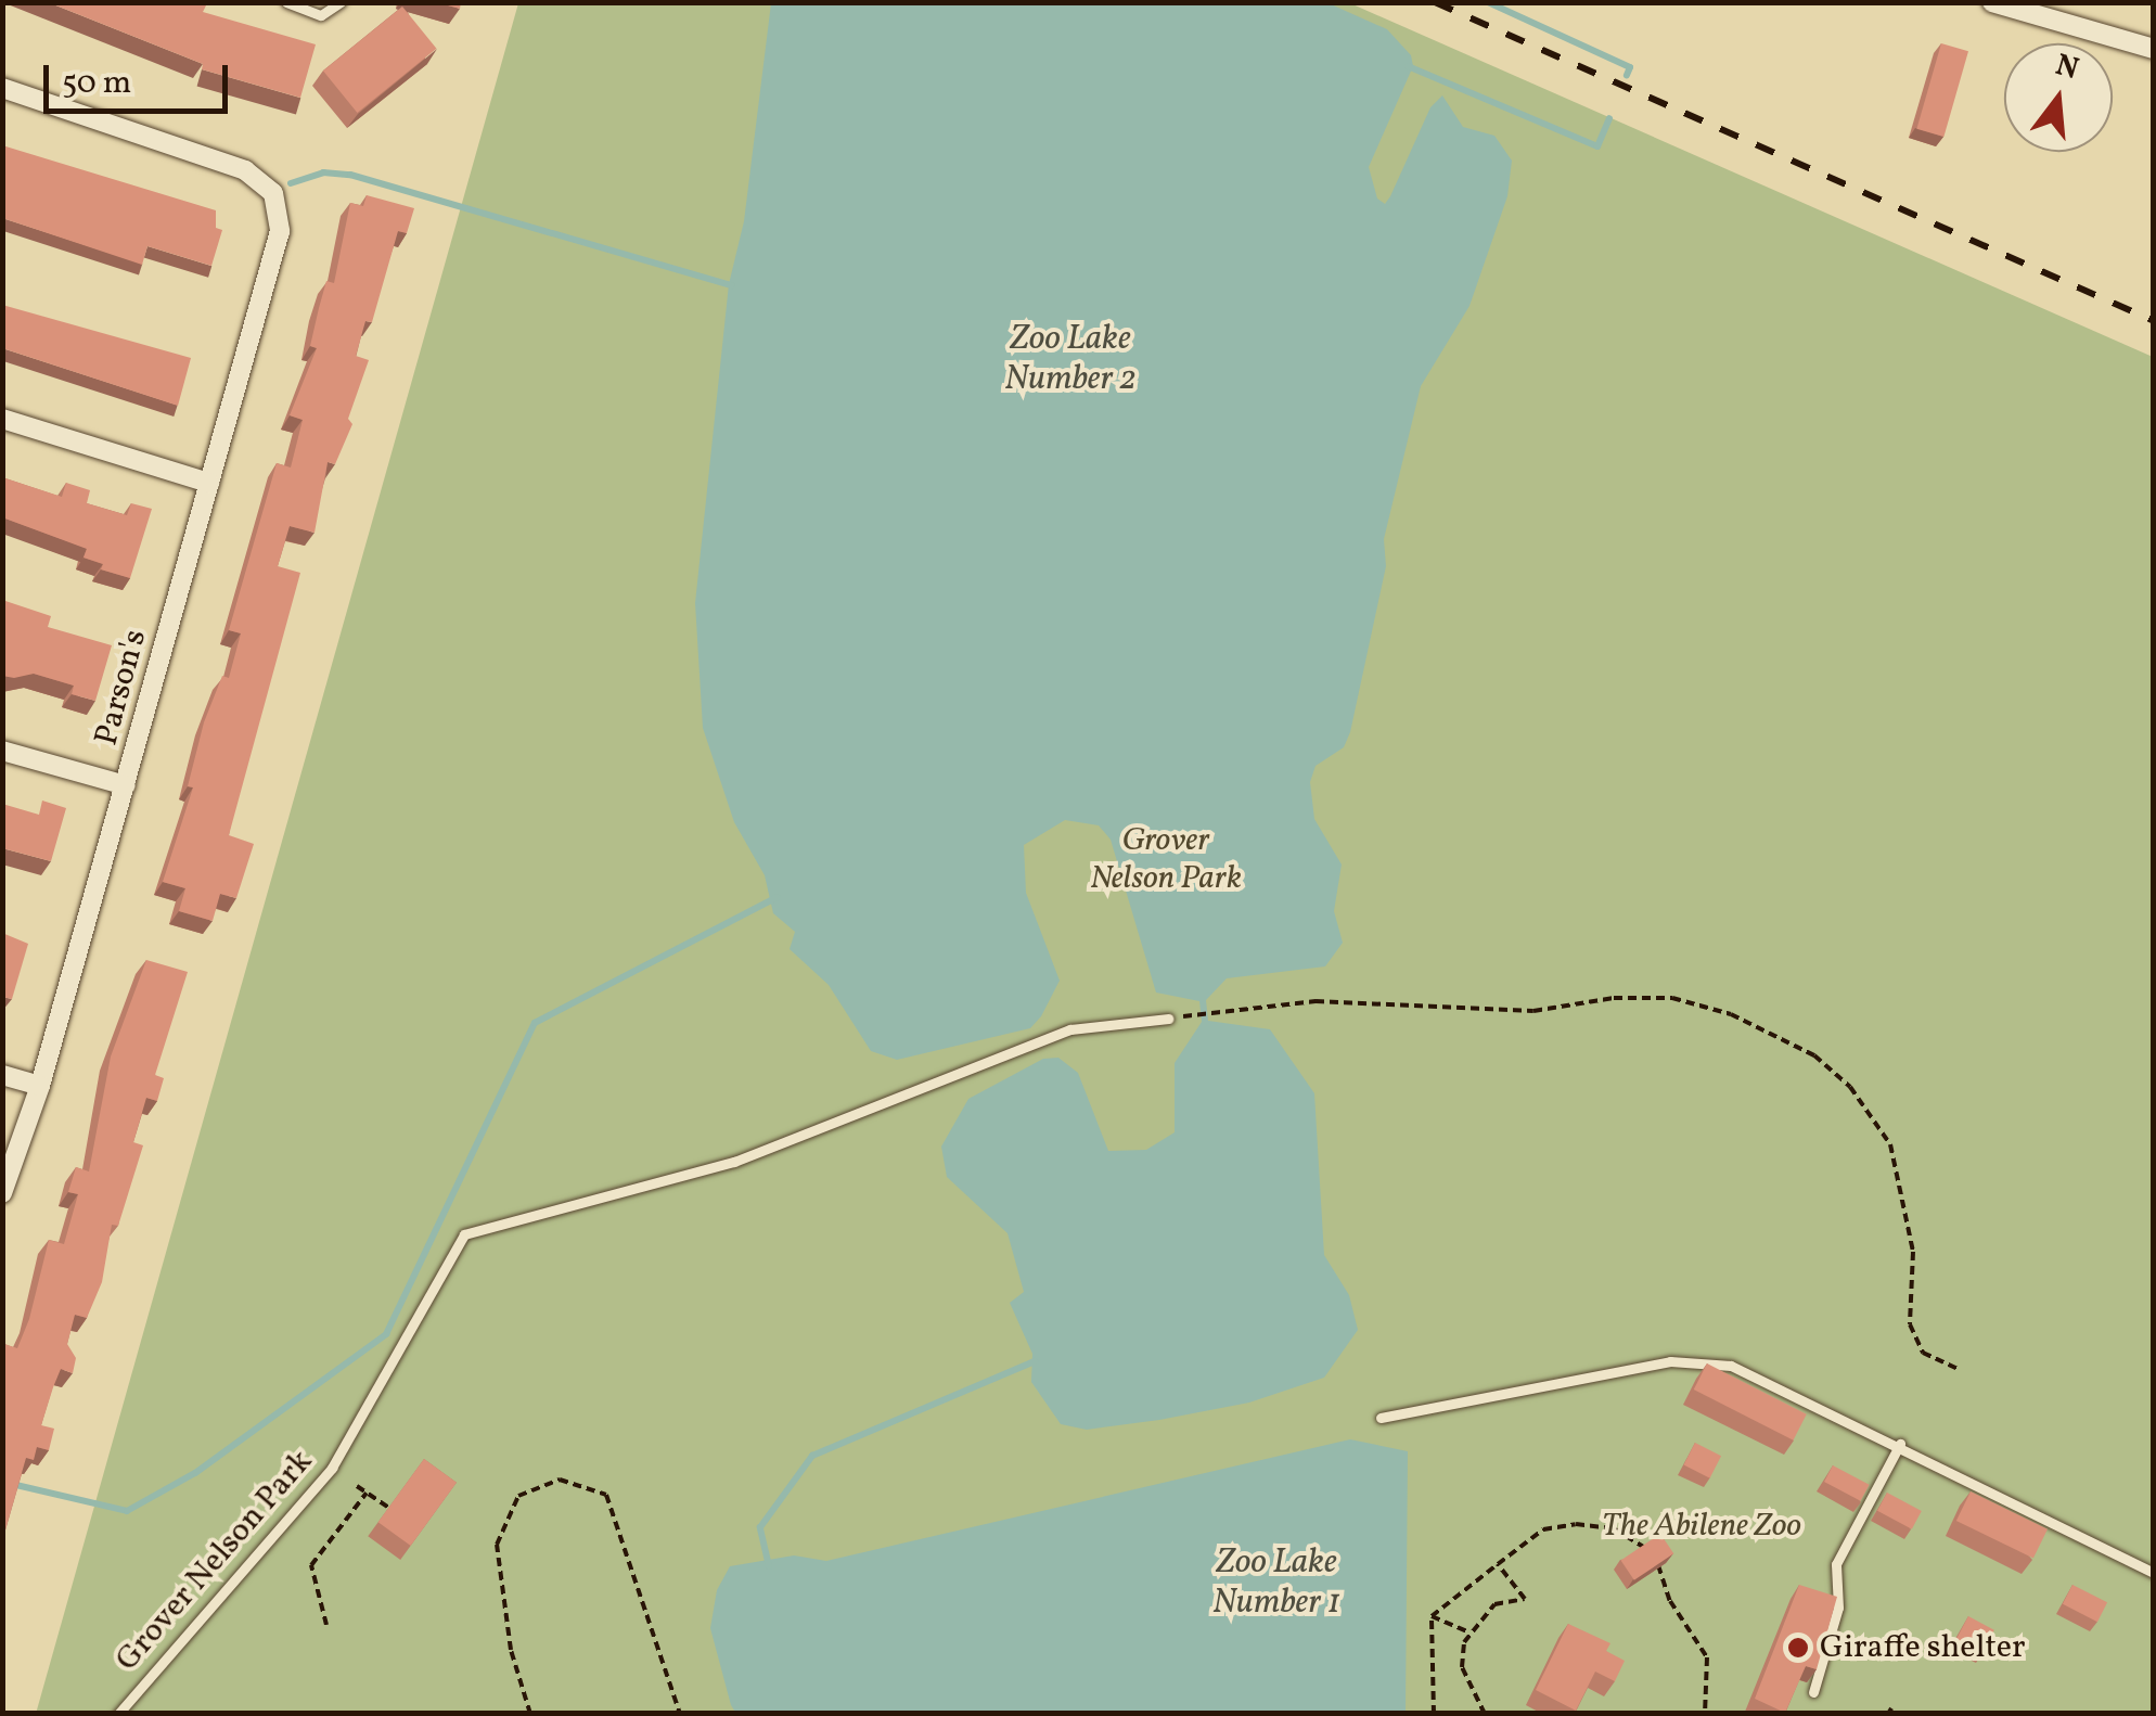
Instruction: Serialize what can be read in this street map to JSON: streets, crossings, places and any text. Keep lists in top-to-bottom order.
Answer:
{
  "streets": {
    "street": ["Parson's"],
    "lane": ["Grover Nelson Park"]
  },
  "water": ["Zoo Lake Number 2", "Zoo Lake Number 1"],
  "parks": ["Grover Nelson Park", "The Abilene Zoo"],
  "places": ["Giraffe shelter"],
  "scale_bar": "50 m",
  "north": "top"
}
